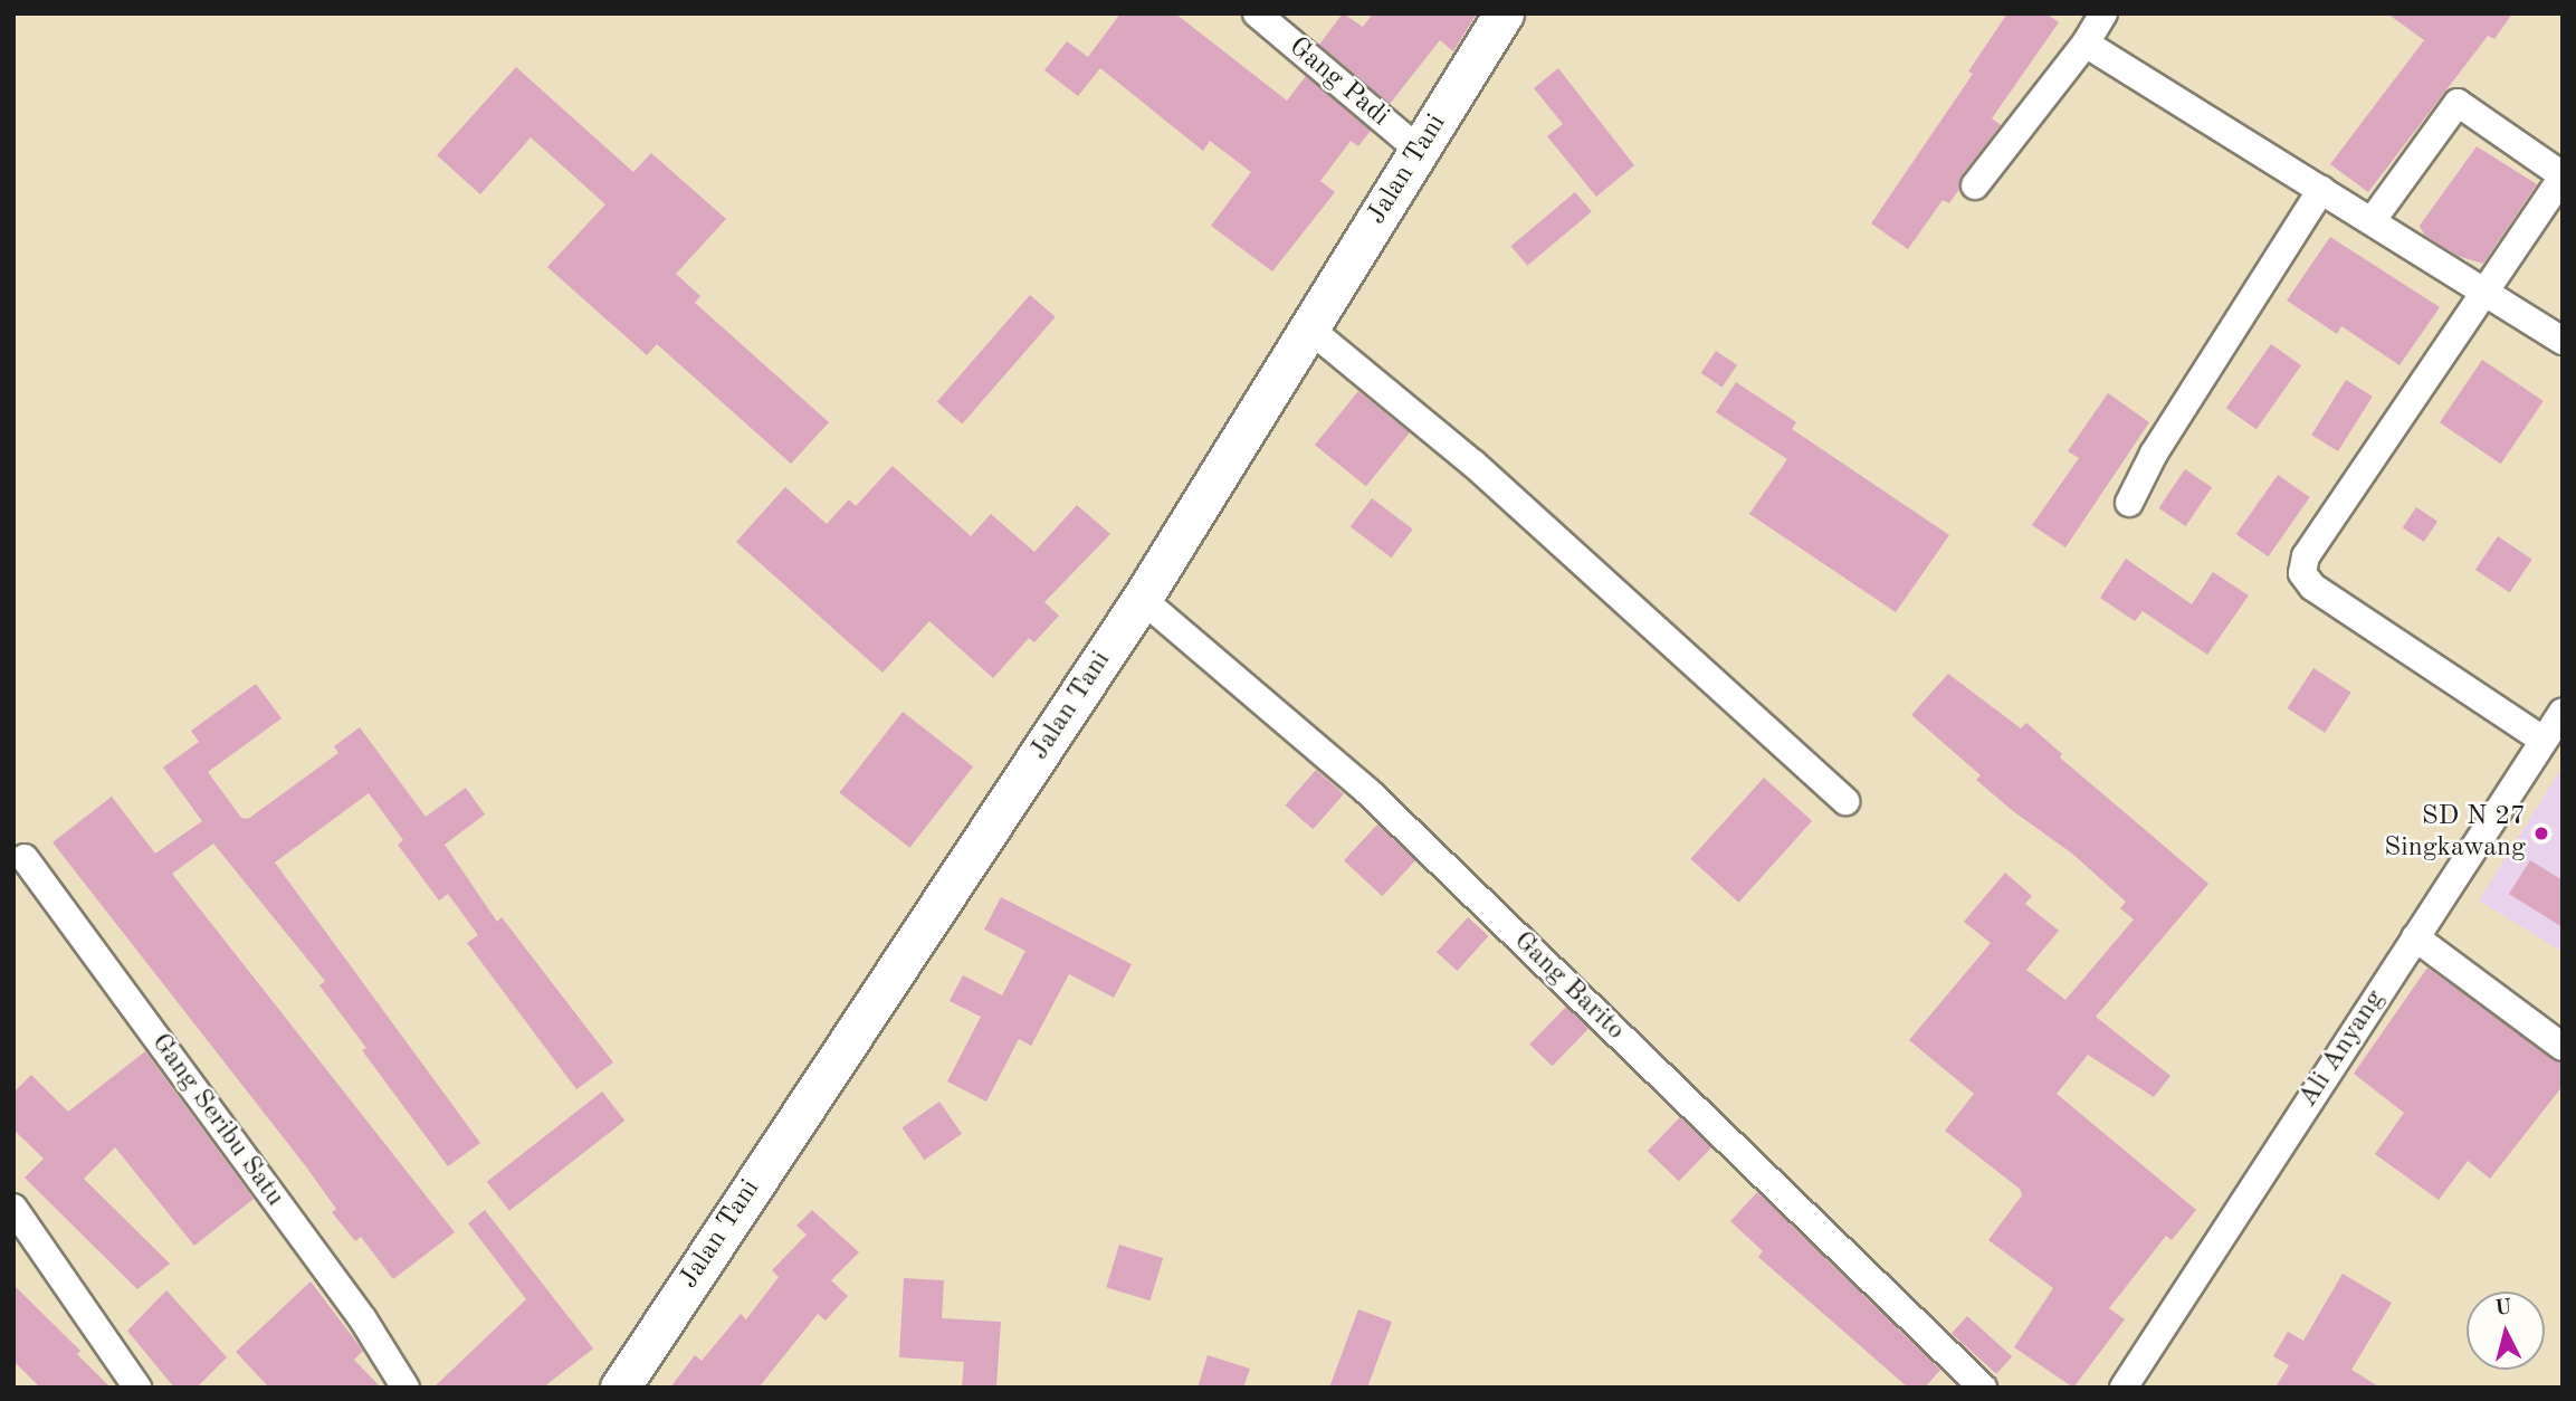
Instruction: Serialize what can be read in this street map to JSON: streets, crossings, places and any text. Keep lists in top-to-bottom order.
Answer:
{
  "streets": {
    "highway": ["Jalan Tani"],
    "street": [
      "Gang Padi",
      "Gang Barito",
      "Ali Anyang",
      "Gang Seribu Satu"
    ]
  },
  "crossings": [
    ["Gang Padi", "Jalan Tani"],
    ["Jalan Tani", "Gang Barito"]
  ],
  "places": ["SD N 27 Singkawang"],
  "north": "top"
}
